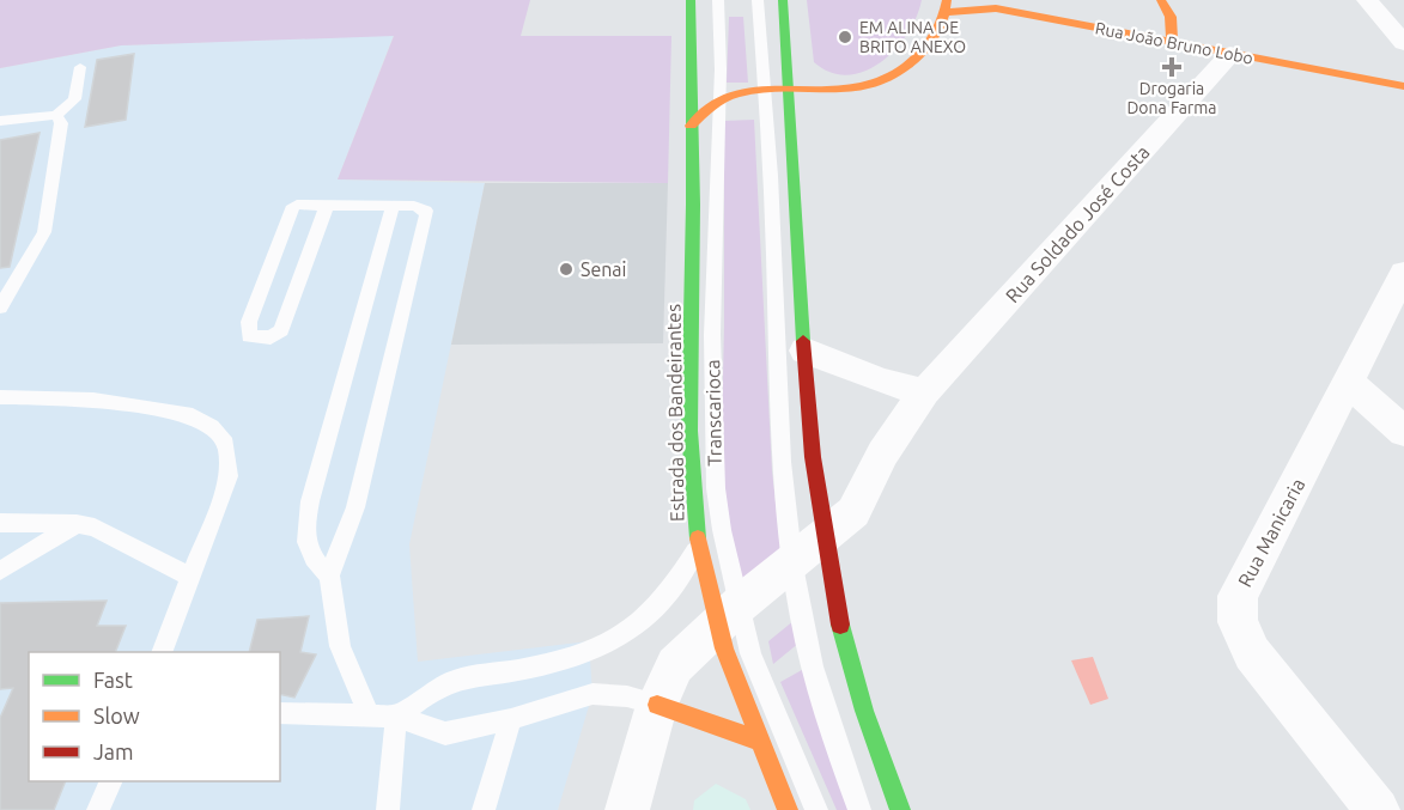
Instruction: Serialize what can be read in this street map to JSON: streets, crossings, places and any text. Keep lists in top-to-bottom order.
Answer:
{
  "streets": {
    "main road": ["Rua João Bruno Lobo", "Estrada dos Bandeirantes"],
    "street": ["Rua Soldado José Costa", "Rua Manicaria"],
    "lane": ["Transcarioca"]
  },
  "crossings": [
    ["Rua João Bruno Lobo", "Rua Soldado José Costa"],
    ["Rua Soldado José Costa", "Estrada dos Bandeirantes"],
    ["Rua Soldado José Costa", "Transcarioca"],
    ["Estrada dos Bandeirantes", "Transcarioca"]
  ],
  "places": {
    "other": ["EM ALINA DE BRITO ANEXO", "Senai"],
    "health": ["Drogaria Dona Farma"]
  },
  "legend": ["Fast", "Slow", "Jam"]
}
